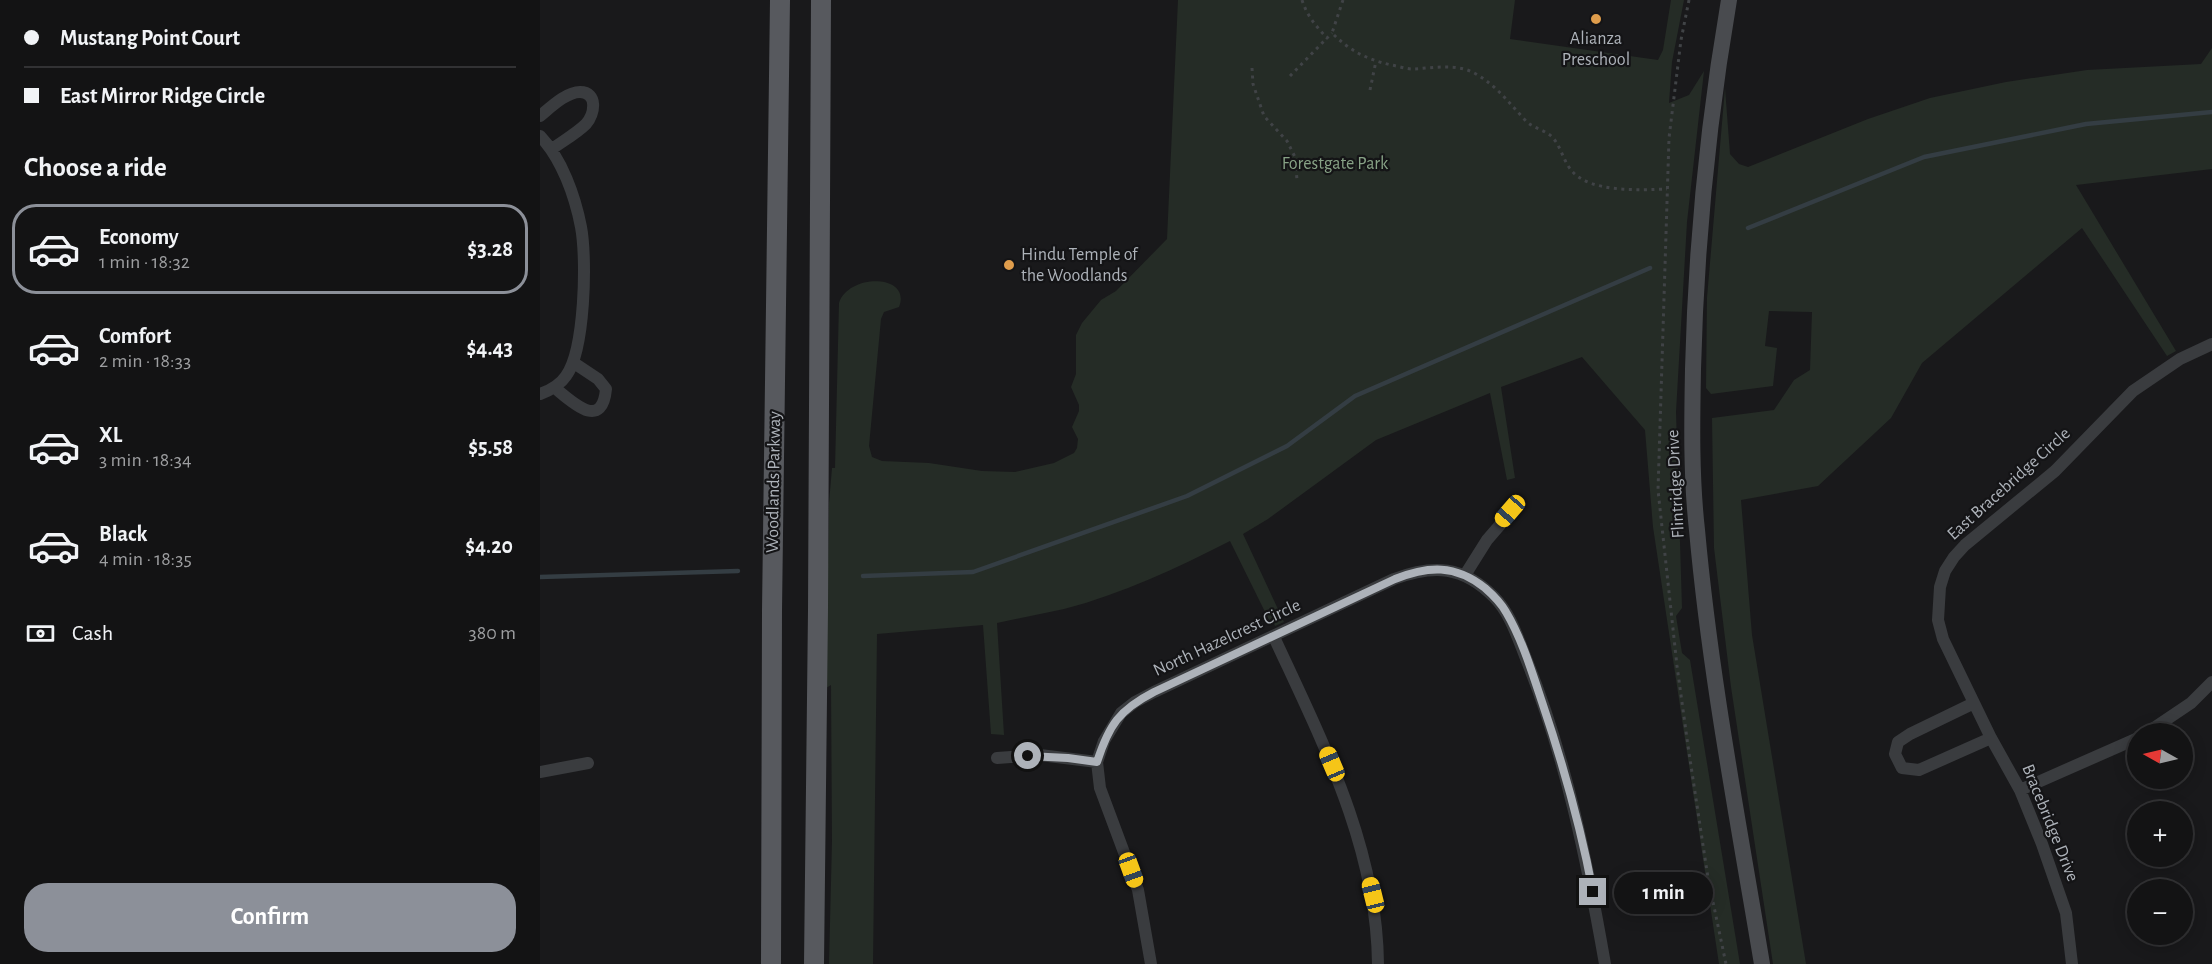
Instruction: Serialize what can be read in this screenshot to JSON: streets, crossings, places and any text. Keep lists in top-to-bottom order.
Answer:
{
  "streets": {
    "main road": ["Woodlands Parkway"],
    "street": [
      "Flintridge Drive",
      "East Bracebridge Circle",
      "North Hazelcrest Circle",
      "Bracebridge Drive"
    ]
  },
  "crossings": [
    ["East Bracebridge Circle", "Bracebridge Drive"]
  ],
  "parks": ["Forestgate Park"],
  "places": ["Alianza Preschool", "Hindu Temple of the Woodlands"],
  "north": "left",
  "page": {
    "banner": ["Mustang Point Court", "East Mirror Ridge Circle"],
    "heading": "Choose a ride",
    "list": [
      {
        "name": "Economy",
        "note": "1 min · 18:32",
        "value": "$3.28"
      },
      {
        "name": "Comfort",
        "note": "2 min · 18:33",
        "value": "$4.43"
      },
      {
        "name": "XL",
        "note": "3 min · 18:34",
        "value": "$5.58"
      },
      {
        "name": "Black",
        "note": "4 min · 18:35",
        "value": "$4.20"
      }
    ],
    "pay": ["Cash", "380 m"],
    "map_buttons": ["+", "−"],
    "buttons": "Confirm",
    "bubble": "1 min"
  }
}
